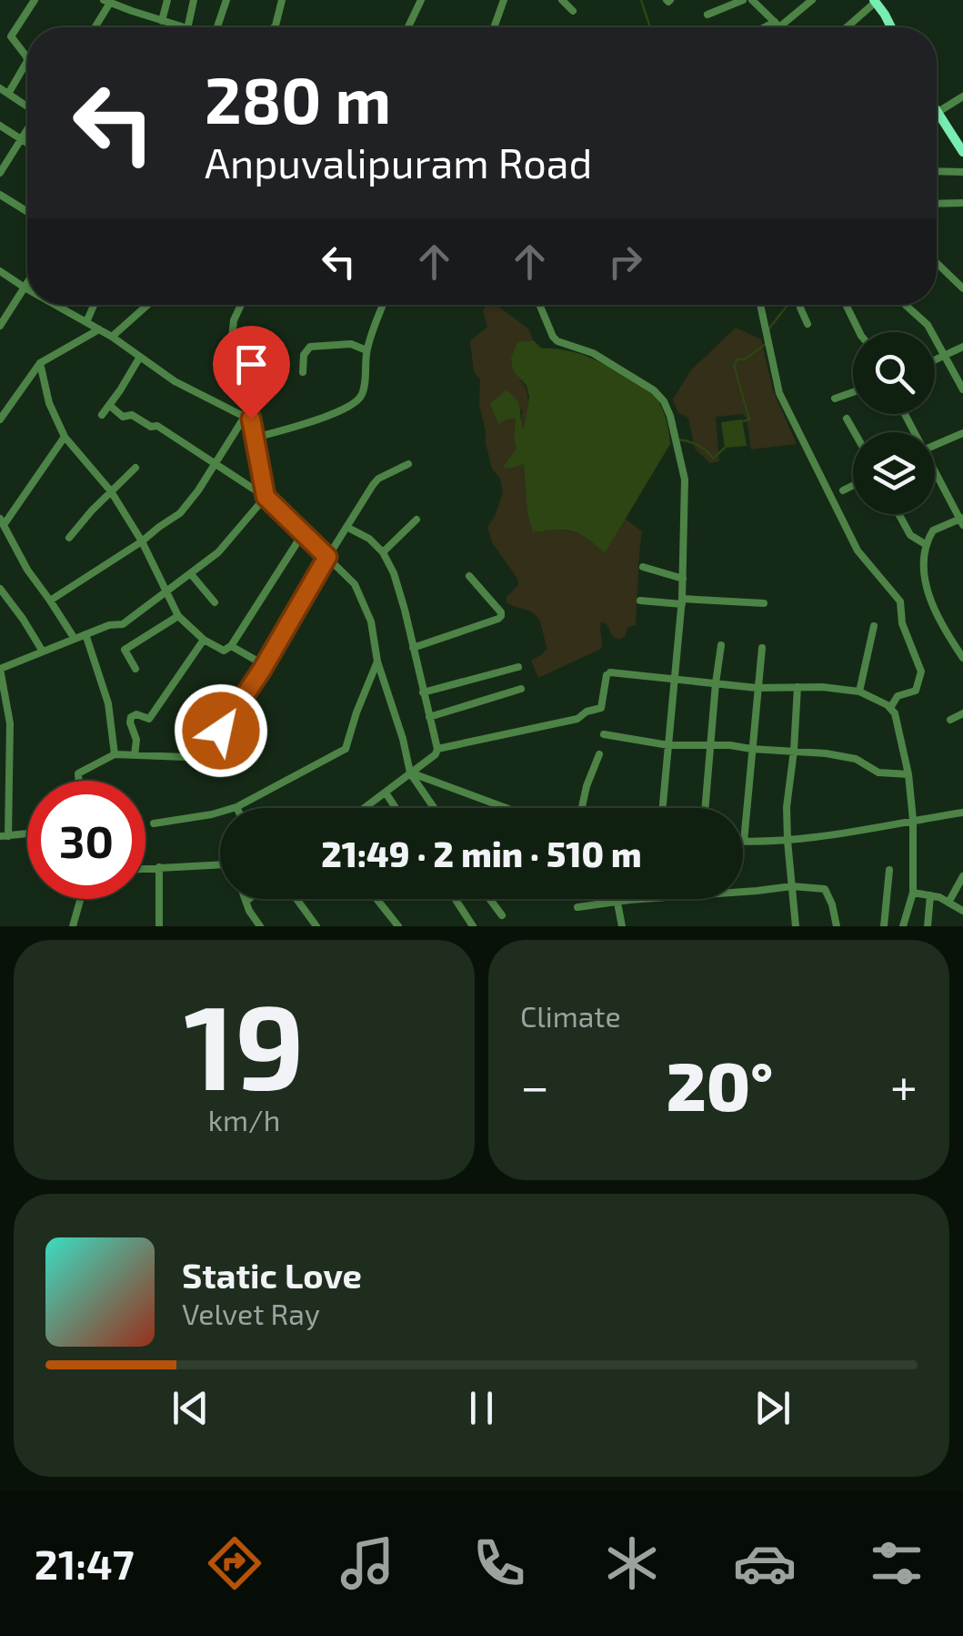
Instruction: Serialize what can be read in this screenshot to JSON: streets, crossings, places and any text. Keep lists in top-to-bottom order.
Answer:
{
  "page": {
    "turn": ["280 m", "Anpuvalipuram Road"],
    "limit": "30",
    "trip": "21:49 · 2 min · 510 m",
    "tile": [
      ["19", "km/h"],
      "Climate"
    ],
    "heat": ["−", "20°", "+"],
    "song": ["Static Love", "Velvet Ray"],
    "tabs": "21:47"
  }
}
